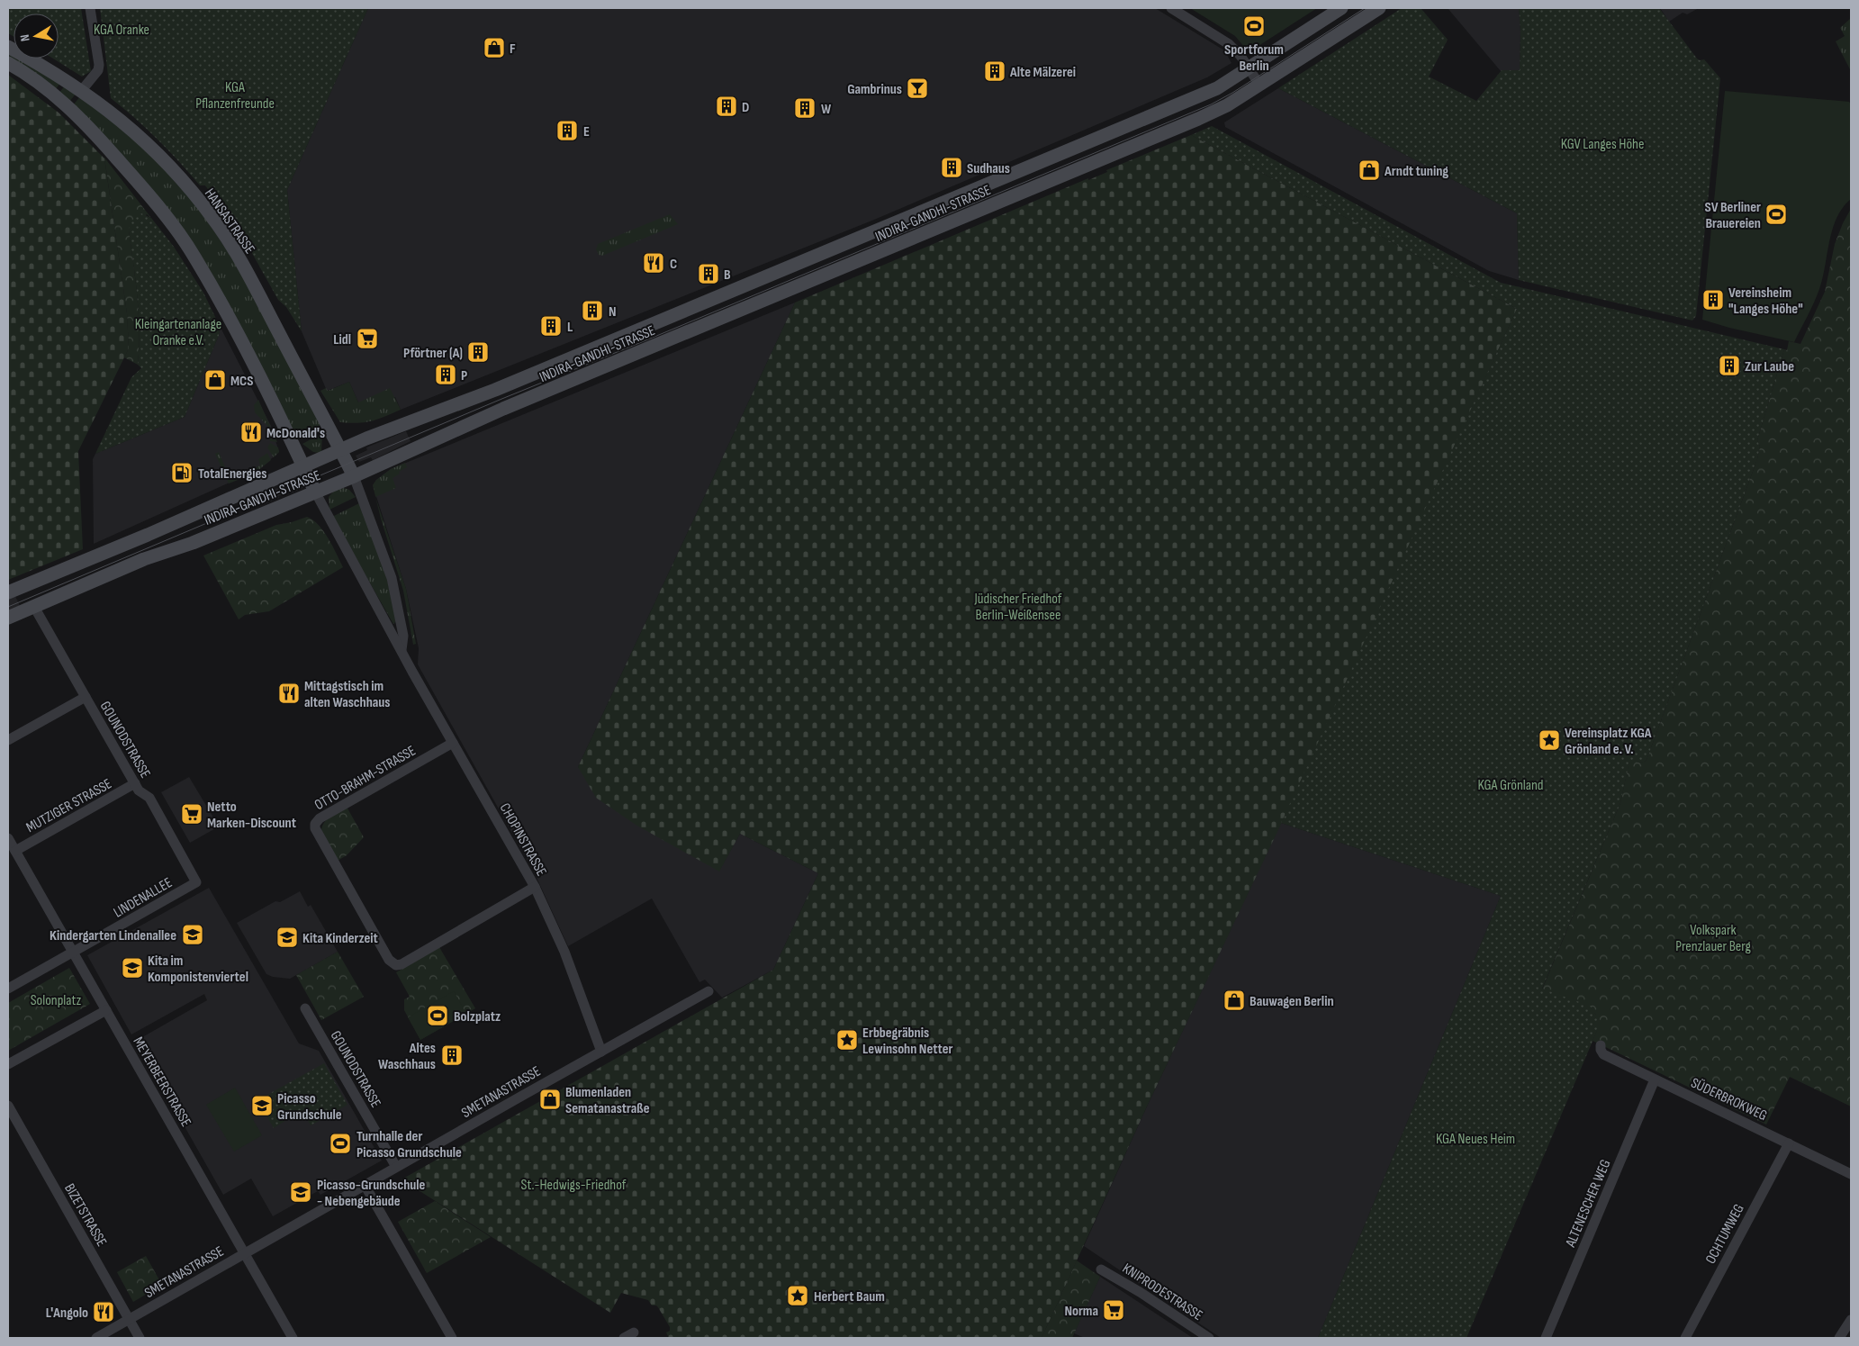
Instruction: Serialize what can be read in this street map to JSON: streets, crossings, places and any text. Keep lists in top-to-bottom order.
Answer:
{
  "streets": {
    "main road": ["INDIRA-GANDHI-STRASSE", "HANSASTRASSE"],
    "street": [
      "GOUNODSTRASSE",
      "OTTO-BRAHM-STRASSE",
      "MUTZIGER STRASSE",
      "CHOPINSTRASSE",
      "LINDENALLEE",
      "MEYERBEERSTRASSE",
      "SMETANASTRASSE",
      "SÜDERBROKWEG",
      "ALTENESCHER WEG",
      "BIZETSTRASSE",
      "OCHTUMWEG",
      "KNIPRODESTRASSE"
    ]
  },
  "crossings": [
    ["INDIRA-GANDHI-STRASSE", "HANSASTRASSE"],
    ["INDIRA-GANDHI-STRASSE", "GOUNODSTRASSE"],
    ["INDIRA-GANDHI-STRASSE", "CHOPINSTRASSE"],
    ["HANSASTRASSE", "CHOPINSTRASSE"],
    ["GOUNODSTRASSE", "MUTZIGER STRASSE"],
    ["GOUNODSTRASSE", "LINDENALLEE"],
    ["GOUNODSTRASSE", "SMETANASTRASSE"],
    ["OTTO-BRAHM-STRASSE", "CHOPINSTRASSE"],
    ["MUTZIGER STRASSE", "MEYERBEERSTRASSE"],
    ["CHOPINSTRASSE", "SMETANASTRASSE"],
    ["LINDENALLEE", "MEYERBEERSTRASSE"],
    ["MEYERBEERSTRASSE", "SMETANASTRASSE"],
    ["SMETANASTRASSE", "BIZETSTRASSE"],
    ["SÜDERBROKWEG", "ALTENESCHER WEG"],
    ["SÜDERBROKWEG", "OCHTUMWEG"]
  ],
  "parks": [
    "KGA Oranke",
    "KGA Pflanzenfreunde",
    "KGV Langes Höhe",
    "Kleingartenanlage Oranke e.V.",
    "Jüdischer Friedhof Berlin-Weißensee",
    "KGA Grönland",
    "Volkspark Prenzlauer Berg",
    "Solonplatz",
    "KGA Neues Heim",
    "St.-Hedwigs-Friedhof"
  ],
  "places": {
    "sports": [
      "Sportforum Berlin",
      "SV Berliner Brauereien",
      "Bolzplatz",
      "Turnhalle der Picasso Grundschule"
    ],
    "shop": [
      "F",
      "Arndt tuning",
      "MCS",
      "Bauwagen Berlin",
      "Blumenladen Sematanastraße"
    ],
    "building": [
      "Alte Mälzerei",
      "D",
      "W",
      "E",
      "Sudhaus",
      "B",
      "Vereinsheim \"Langes Höhe\"",
      "N",
      "L",
      "Pförtner (A)",
      "Zur Laube",
      "P",
      "Altes Waschhaus"
    ],
    "bar": ["Gambrinus"],
    "restaurant": [
      "C",
      "McDonald's",
      "Mittagstisch im alten Waschhaus",
      "L'Angolo"
    ],
    "supermarket": ["Lidl", "Netto Marken-Discount", "Norma"],
    "fuel station": ["TotalEnergies"],
    "place": ["Vereinsplatz KGA Grönland e. V.", "Erbbegräbnis Lewinsohn Netter", "Herbert Baum"],
    "school or university": [
      "Kindergarten Lindenallee",
      "Kita Kinderzeit",
      "Kita im Komponistenviertel",
      "Picasso Grundschule",
      "Picasso-Grundschule - Nebengebäude"
    ]
  },
  "north": "left"
}
